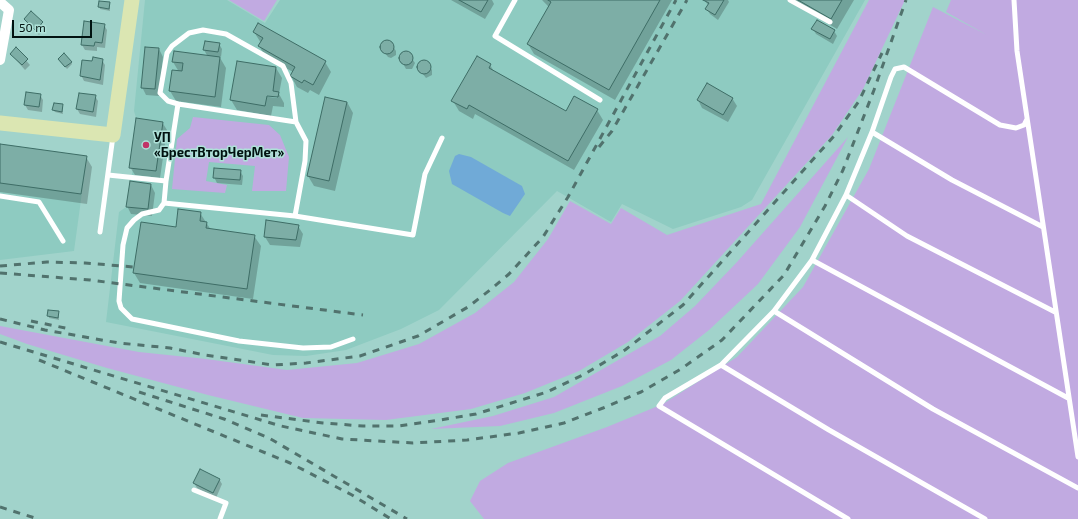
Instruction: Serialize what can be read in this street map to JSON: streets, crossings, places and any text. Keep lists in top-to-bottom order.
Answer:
{
  "places": ["УП «БрестВторЧерМет»"],
  "scale_bar": "50 m"
}
